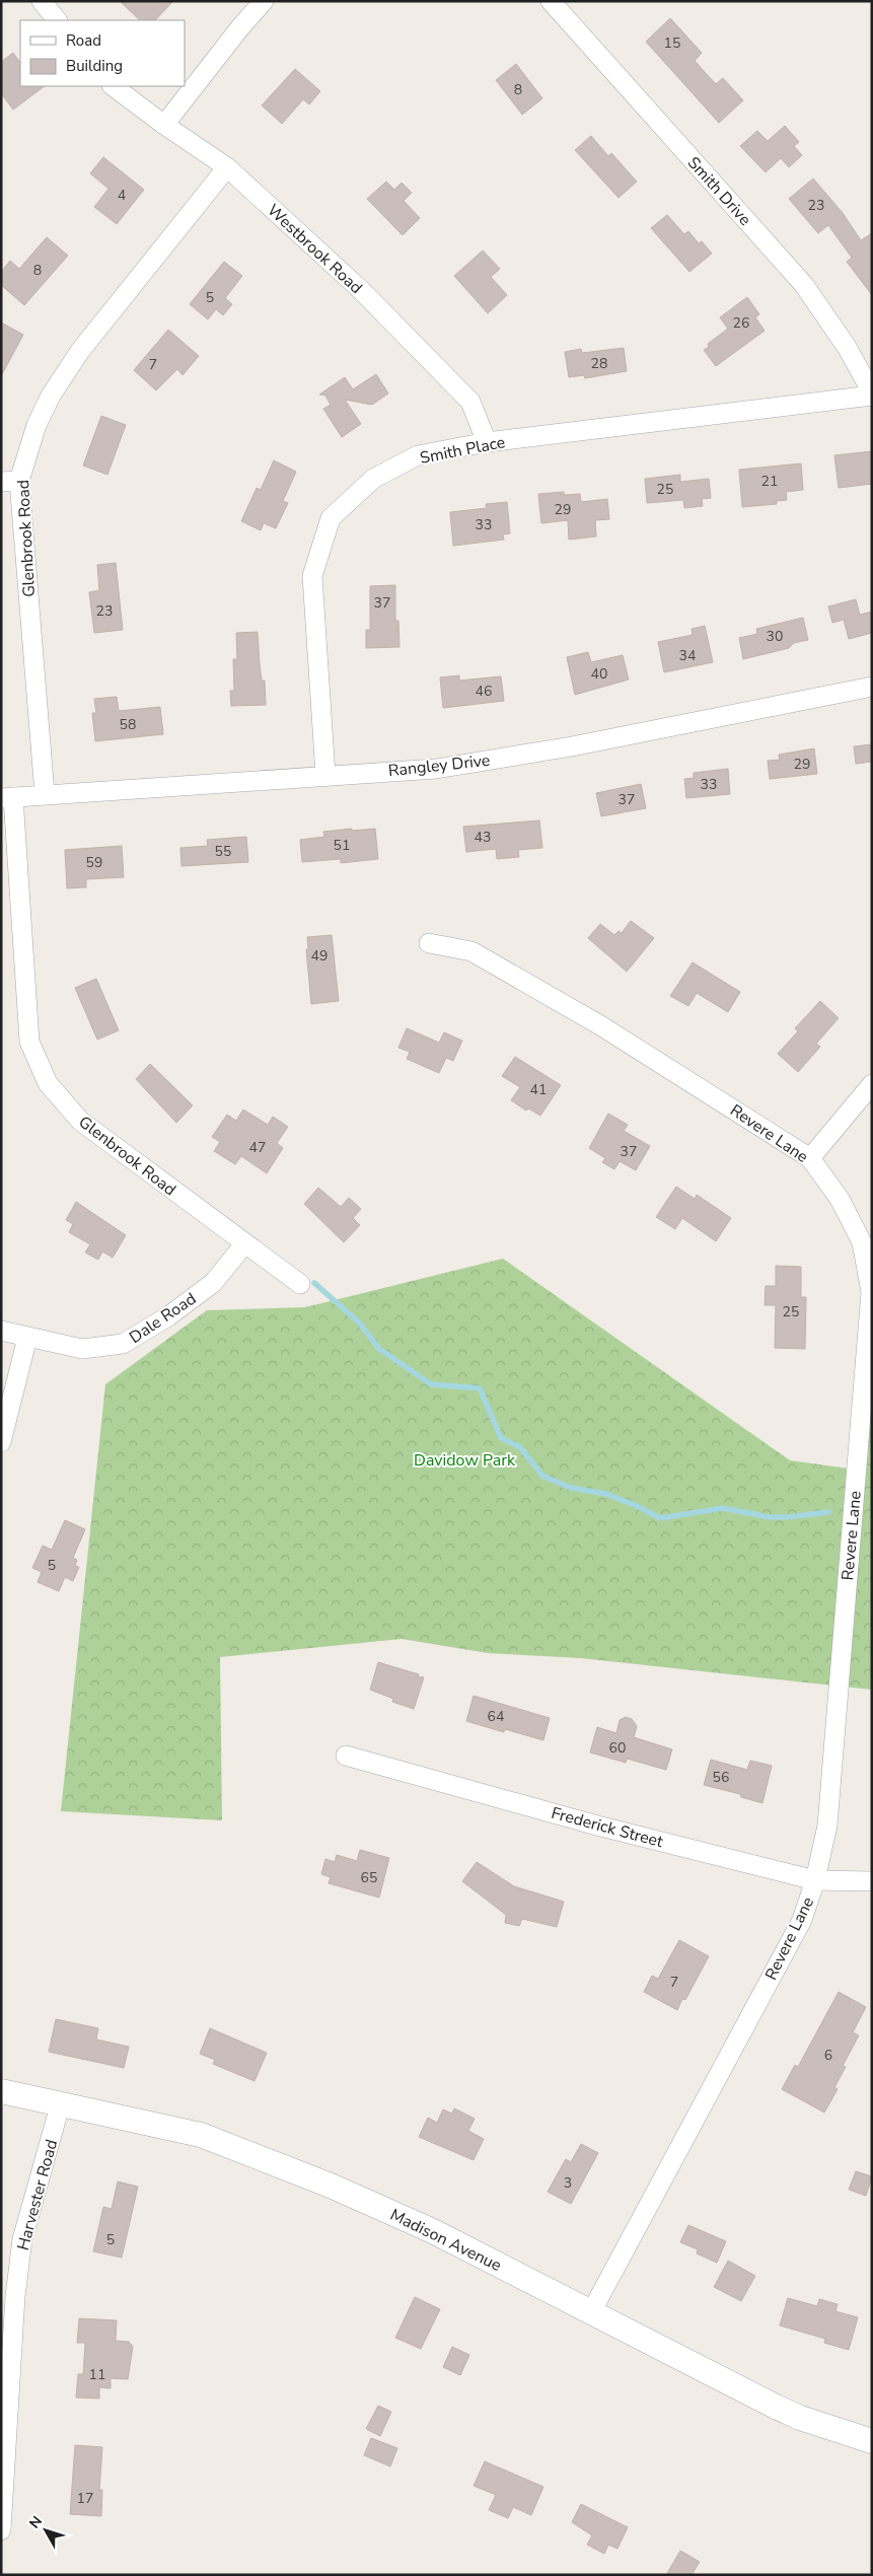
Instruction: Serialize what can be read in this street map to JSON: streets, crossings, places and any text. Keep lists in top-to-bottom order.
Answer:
{
  "streets": {
    "street": [
      "Smith Drive",
      "Westbrook Road",
      "Smith Place",
      "Glenbrook Road",
      "Rangley Drive",
      "Revere Lane",
      "Dale Road",
      "Frederick Street",
      "Harvester Road",
      "Madison Avenue"
    ]
  },
  "crossings": [
    ["Smith Drive", "Smith Place"],
    ["Westbrook Road", "Smith Place"],
    ["Westbrook Road", "Glenbrook Road"],
    ["Smith Place", "Rangley Drive"],
    ["Glenbrook Road", "Rangley Drive"],
    ["Glenbrook Road", "Dale Road"],
    ["Revere Lane", "Frederick Street"],
    ["Revere Lane", "Madison Avenue"],
    ["Harvester Road", "Madison Avenue"]
  ],
  "parks": ["Davidow Park"],
  "house_numbers": [
    "15",
    "8",
    "4",
    "23",
    "8",
    "5",
    "26",
    "28",
    "7",
    "21",
    "25",
    "29",
    "33",
    "37",
    "23",
    "30",
    "34",
    "40",
    "46",
    "58",
    "29",
    "33",
    "37",
    "43",
    "51",
    "55",
    "59",
    "49",
    "41",
    "47",
    "37",
    "25",
    "5",
    "64",
    "60",
    "56",
    "65",
    "7",
    "6",
    "3",
    "5",
    "11",
    "17"
  ],
  "legend": ["Road", "Building"],
  "north": "top left"
}
